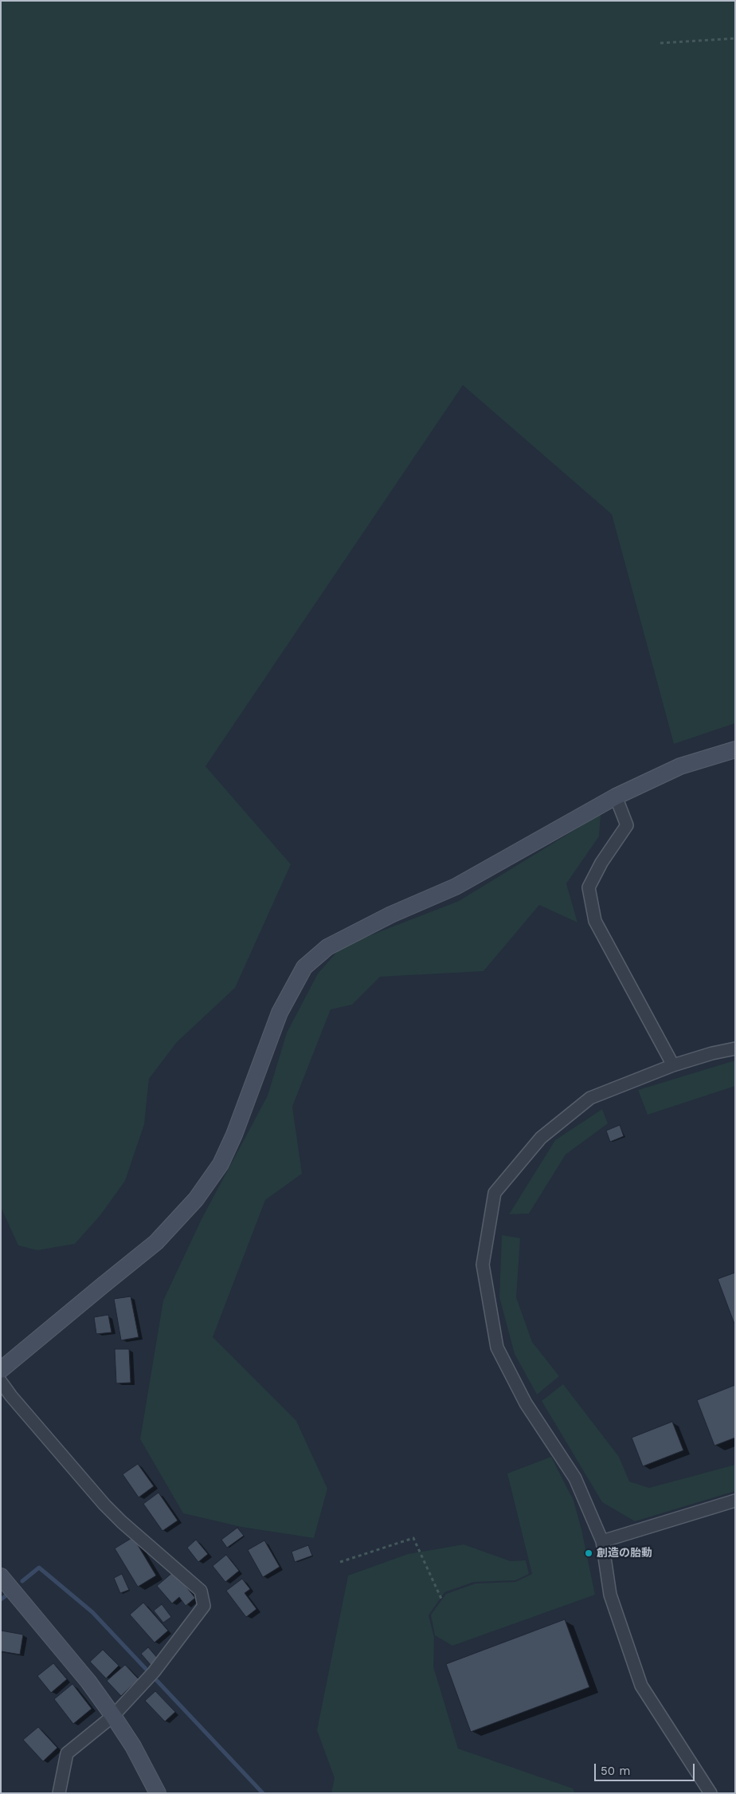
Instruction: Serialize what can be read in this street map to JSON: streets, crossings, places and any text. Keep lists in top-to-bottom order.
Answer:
{
  "places": ["創造の胎動"],
  "scale_bar": "50 m"
}
